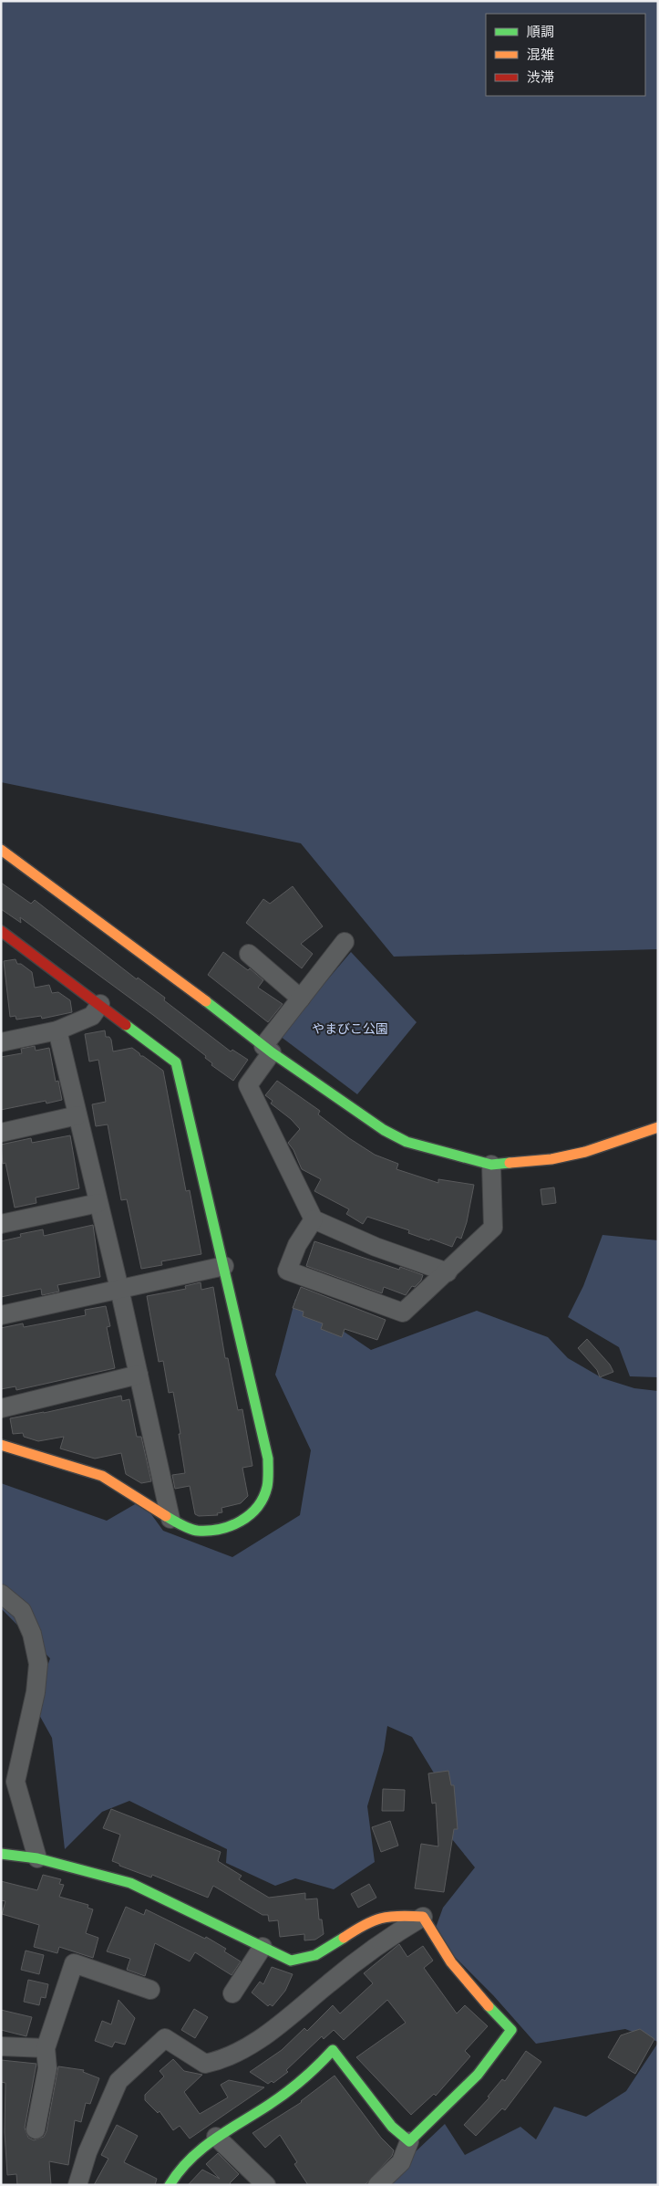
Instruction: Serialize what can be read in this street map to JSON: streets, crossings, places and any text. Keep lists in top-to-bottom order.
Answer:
{
  "parks": ["やまびこ公園"],
  "legend": ["順調", "混雑", "渋滞"]
}
